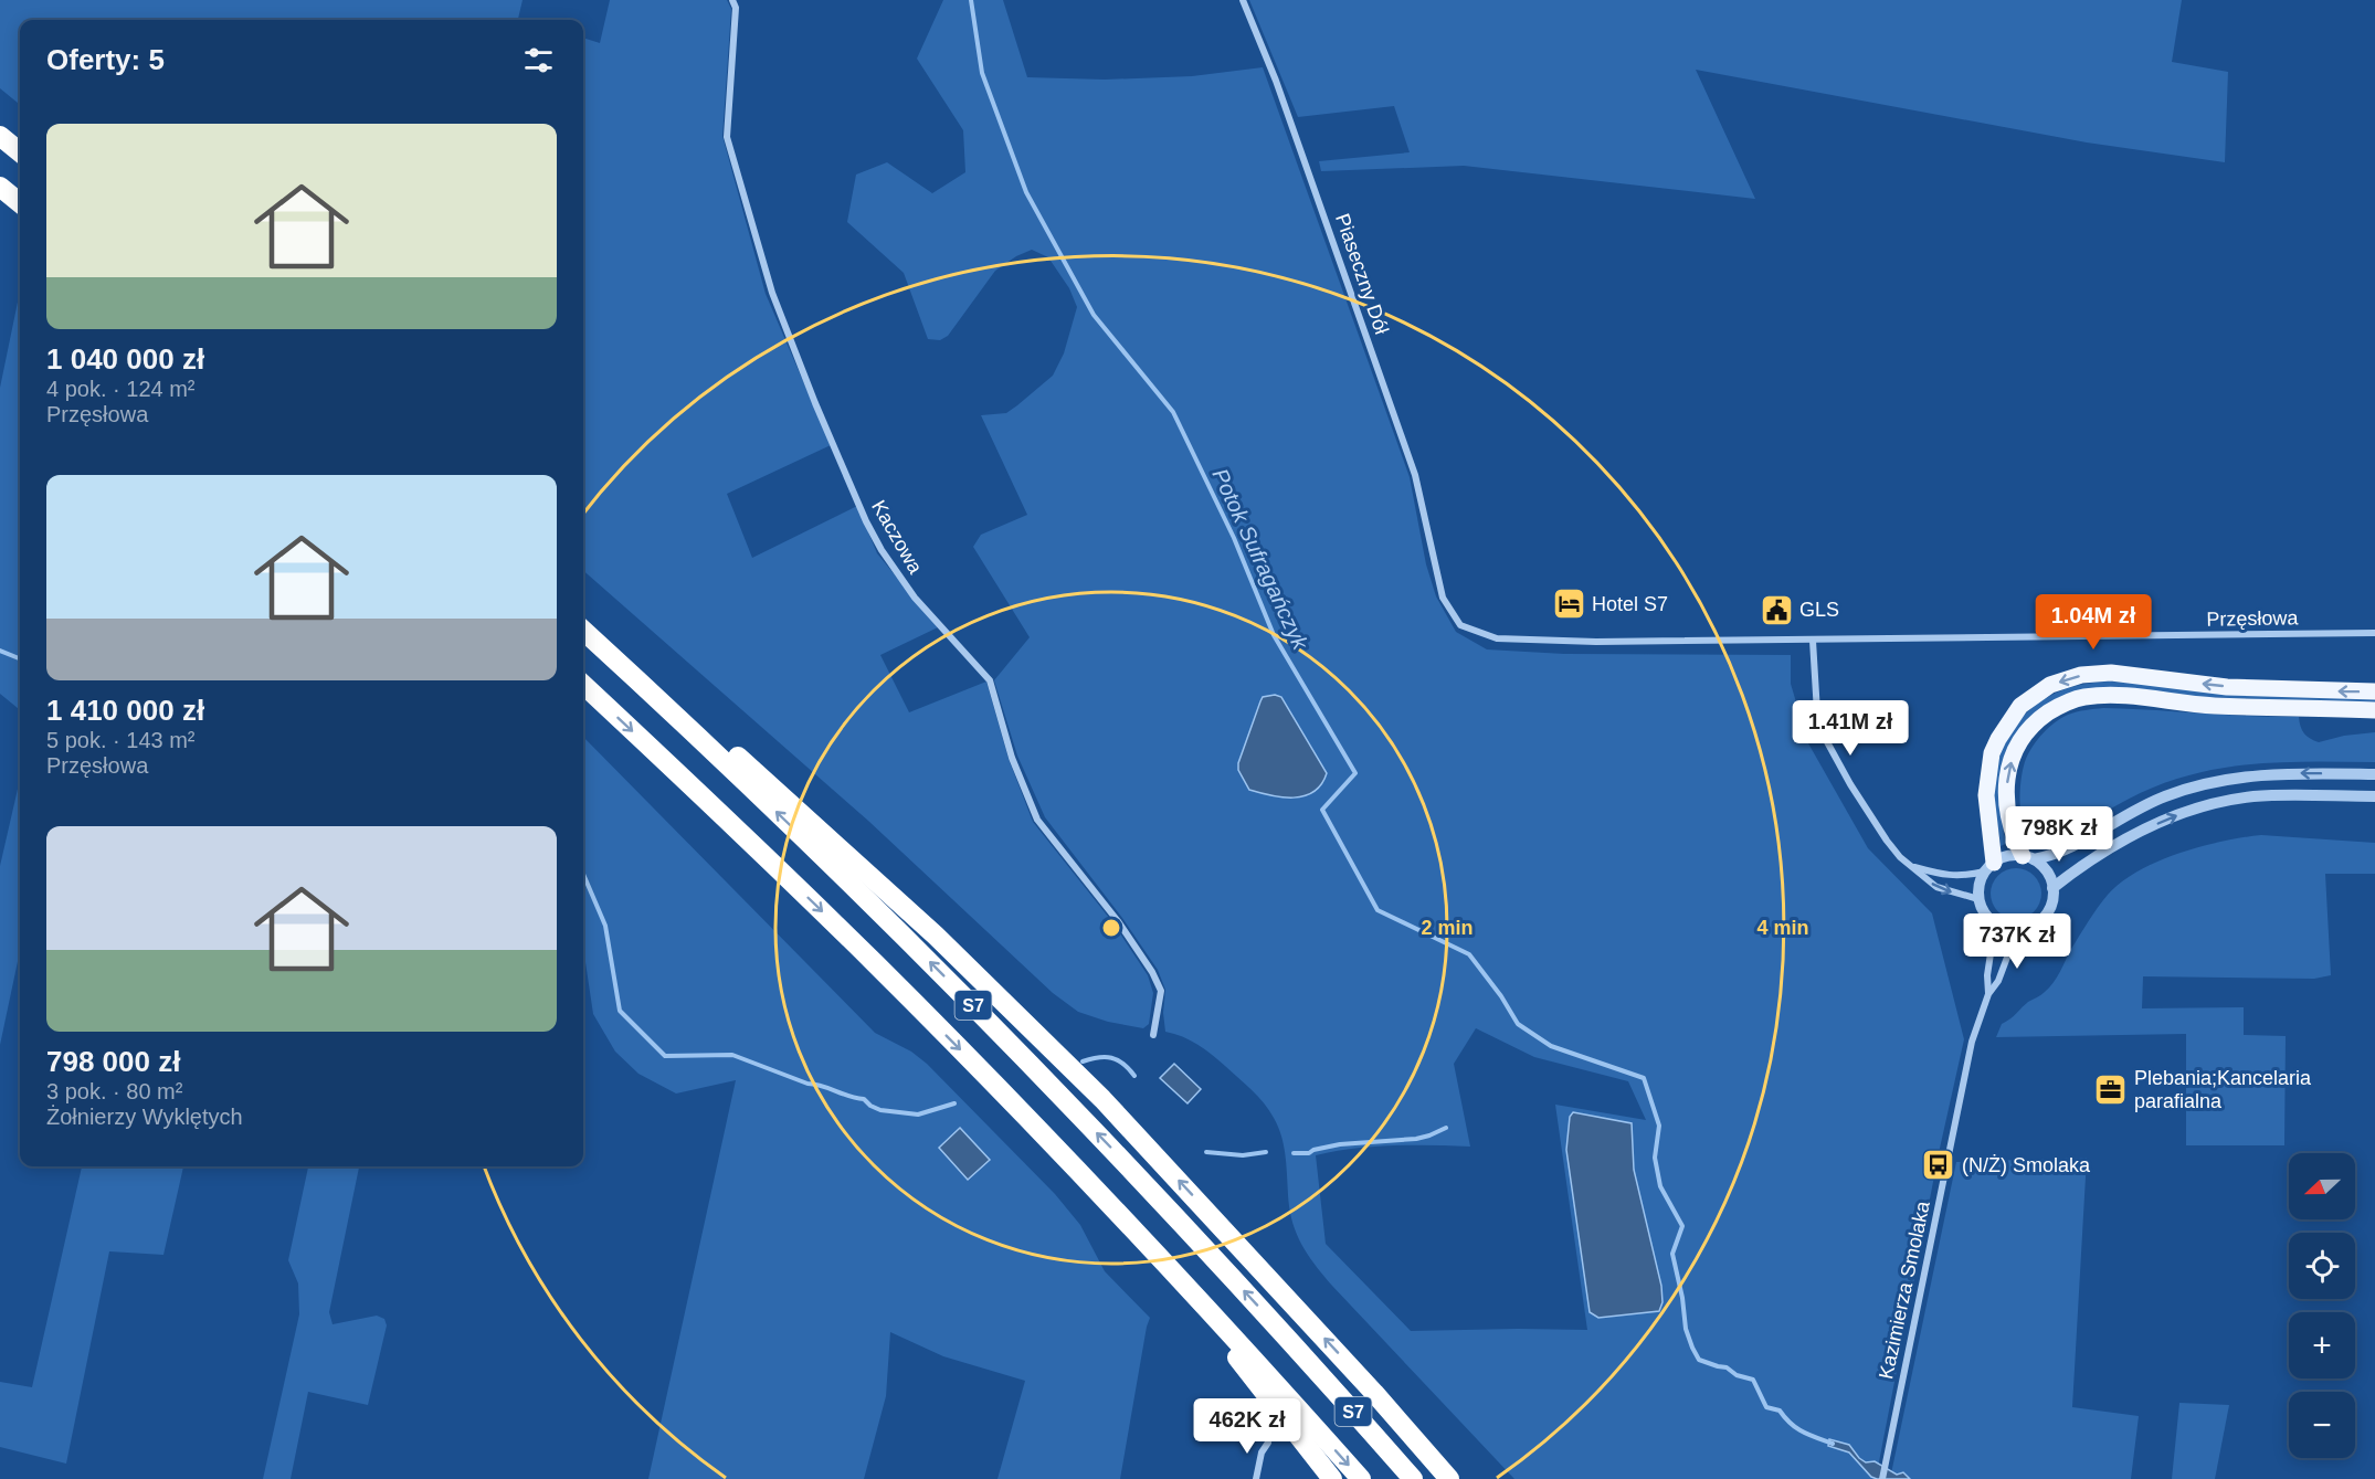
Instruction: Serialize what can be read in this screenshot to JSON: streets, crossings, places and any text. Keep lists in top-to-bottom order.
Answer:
{
  "streets": {
    "highway": ["S7"],
    "street": [
      "Piaseczny Dół",
      "Kaczowa",
      "Przęsłowa",
      "Kazimierza Smolaka"
    ]
  },
  "crossings": [
    ["Piaseczny Dół", "Przęsłowa"]
  ],
  "water": ["Potok Sufragańczyk"],
  "places": {
    "hotel": ["Hotel S7"],
    "public building": ["GLS"],
    "office": ["Plebania;Kancelaria parafialna"],
    "bus stop": ["(N/Ż) Smolaka"]
  },
  "north": "left",
  "page": {
    "heading": "Oferty: 5",
    "list": [
      {
        "name": "1 040 000 zł",
        "note": "4 pok. · 124 m² · Przęsłowa"
      },
      {
        "name": "1 410 000 zł",
        "note": "5 pok. · 143 m² · Przęsłowa"
      },
      {
        "name": "798 000 zł",
        "note": "3 pok. · 80 m² · Żołnierzy Wyklętych"
      }
    ],
    "price": [
      "1.04M zł",
      "1.41M zł",
      "798K zł",
      "737K zł",
      "462K zł"
    ],
    "map_buttons": ["+", "−"]
  },
  "rings": ["2 min", "4 min"]
}
